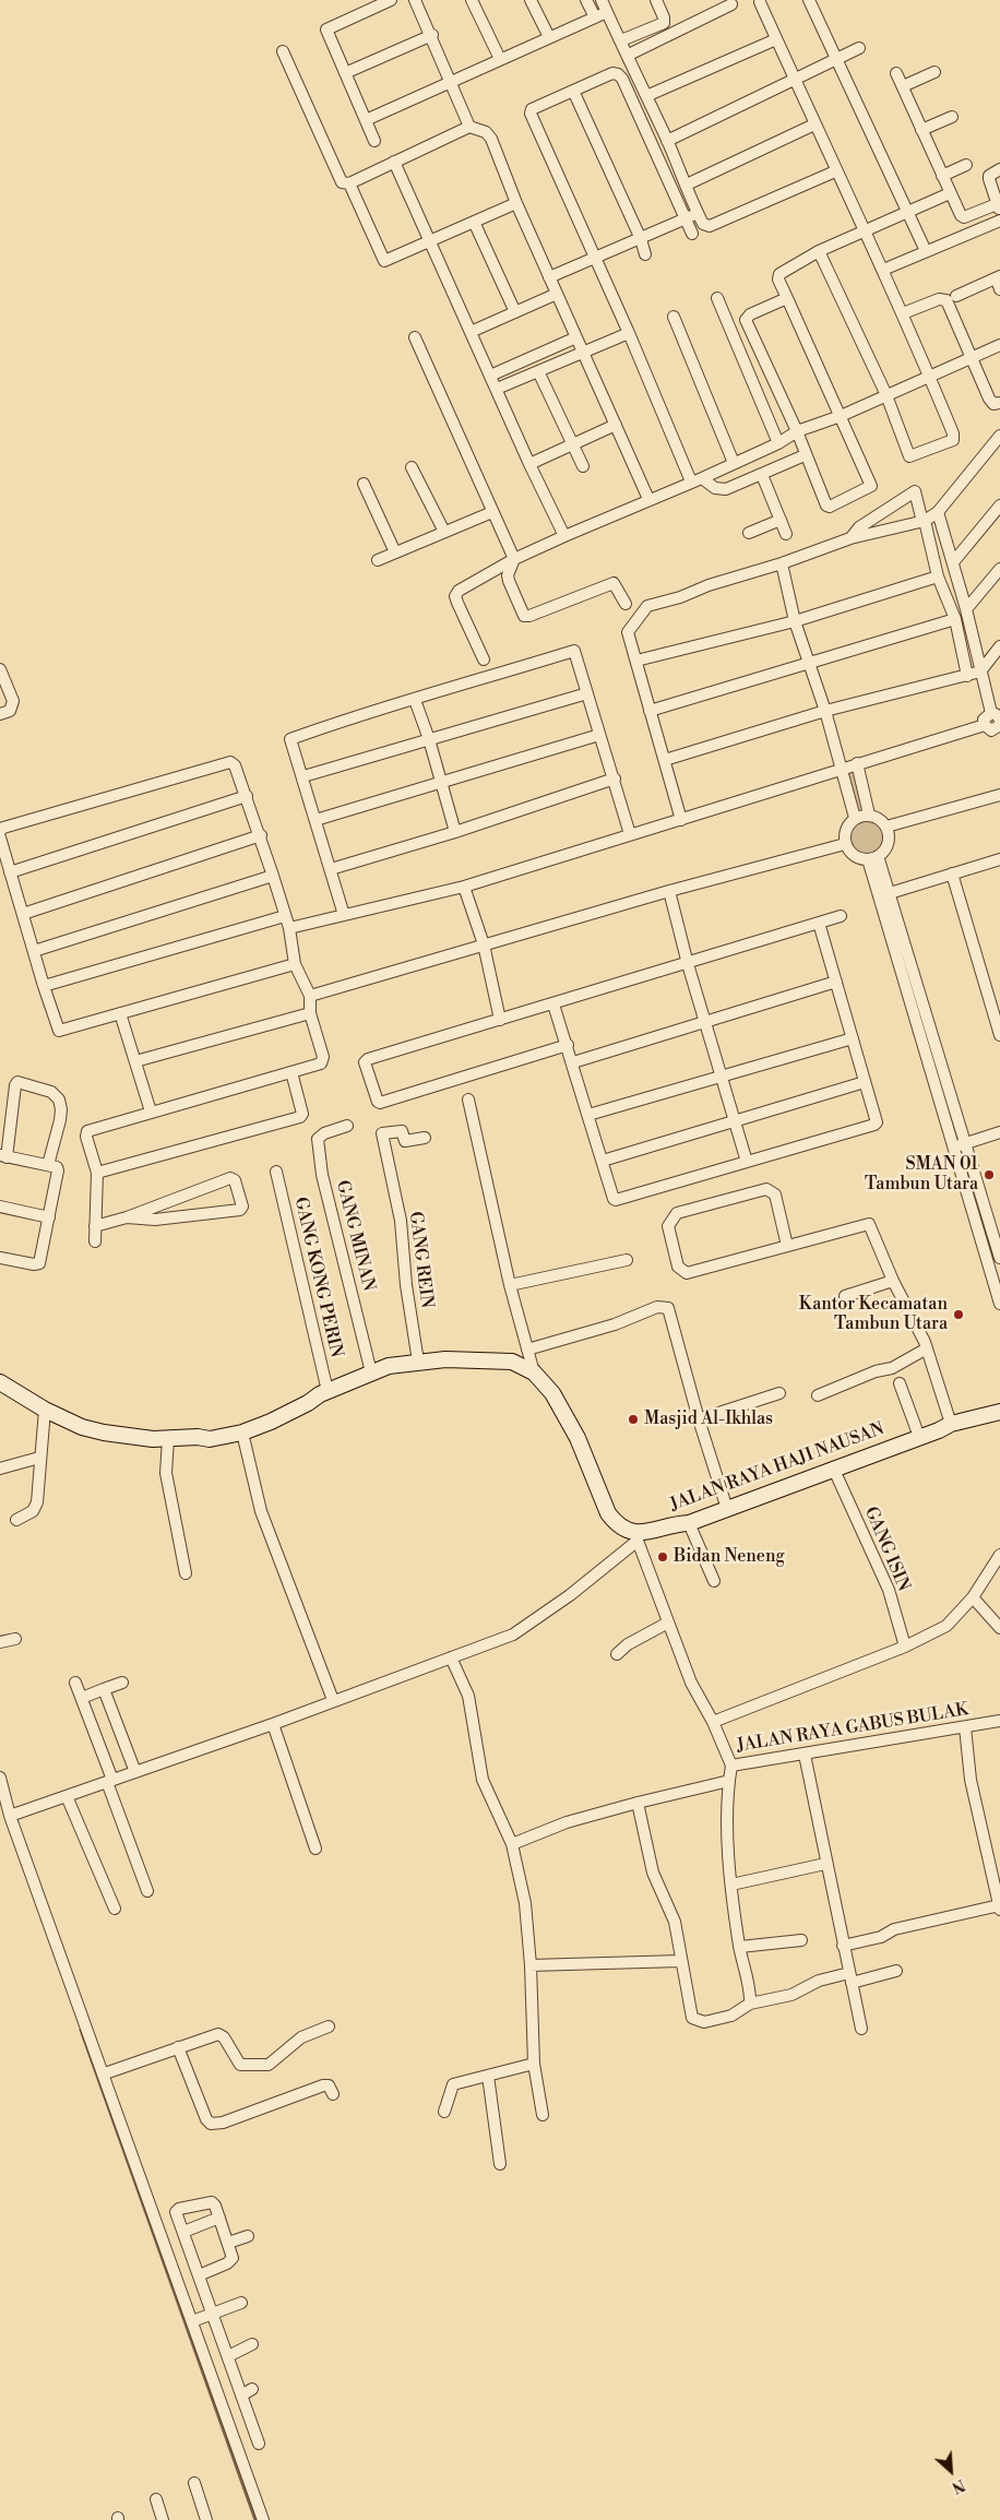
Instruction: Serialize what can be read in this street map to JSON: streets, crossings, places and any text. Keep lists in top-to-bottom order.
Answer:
{
  "streets": {
    "street": [
      "GANG MINAN",
      "GANG REIN",
      "GANG KONG PERIN",
      "JALAN RAYA HAJI NAUSAN",
      "GANG ISIN",
      "JALAN RAYA GABUS BULAK"
    ]
  },
  "crossings": [
    ["JALAN RAYA HAJI NAUSAN", "GANG ISIN"],
    ["JALAN RAYA HAJI NAUSAN", "JALAN RAYA GABUS BULAK"]
  ],
  "places": [
    "SMAN 01 Tambun Utara",
    "Kantor Kecamatan Tambun Utara",
    "Masjid Al-Ikhlas",
    "Bidan Neneng"
  ],
  "north": "bottom right"
}
